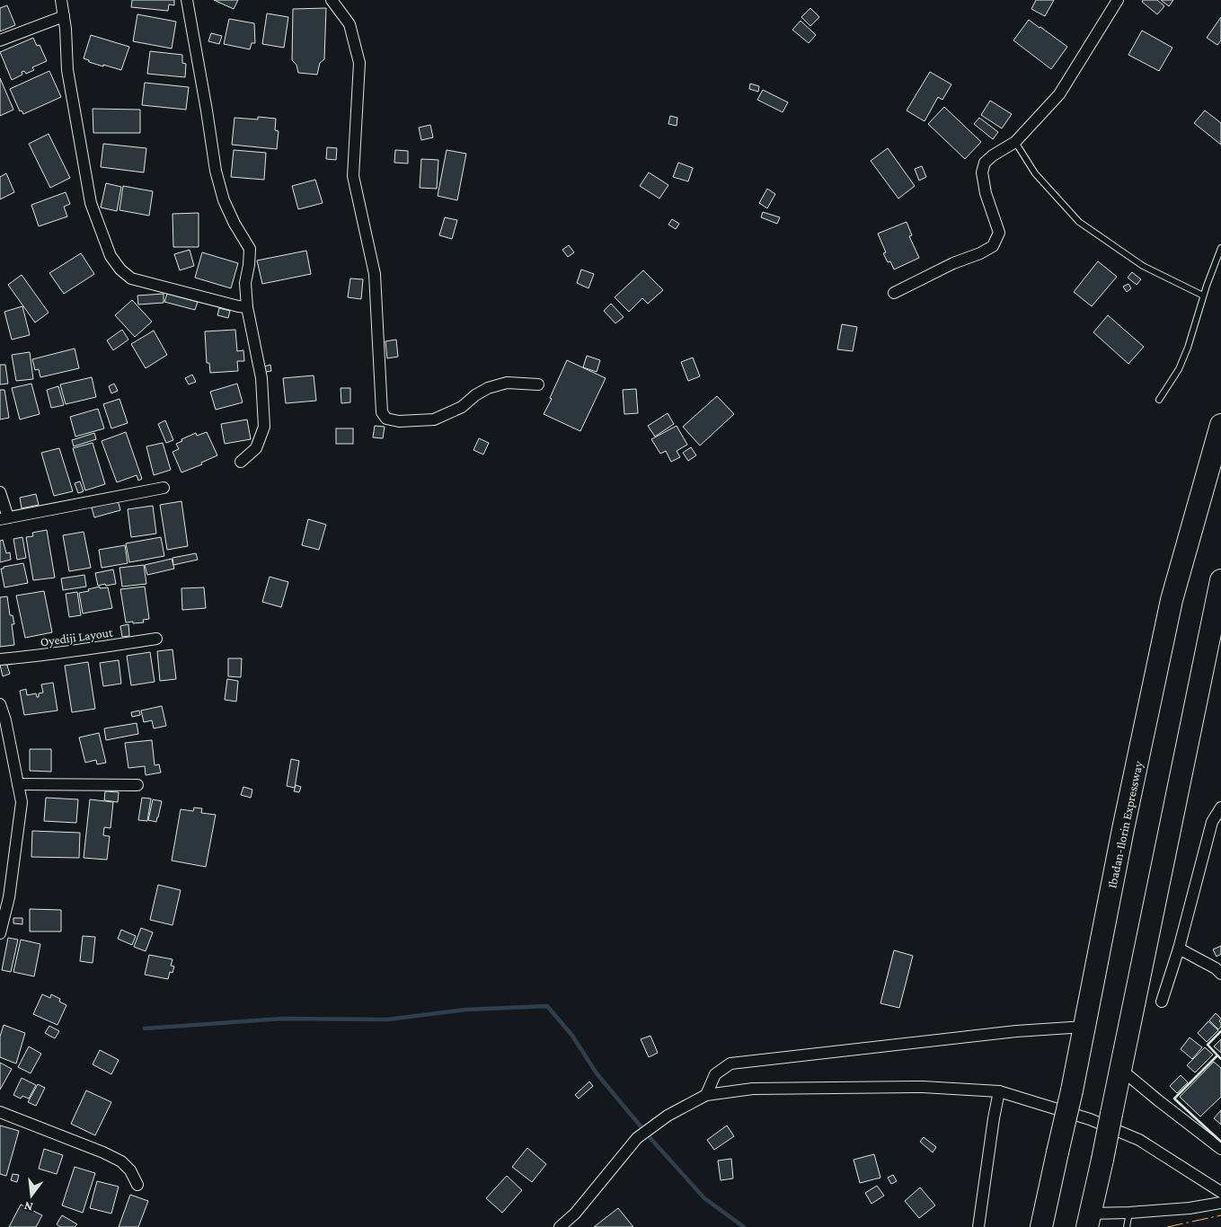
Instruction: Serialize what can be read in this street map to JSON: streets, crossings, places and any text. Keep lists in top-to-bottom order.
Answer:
{
  "streets": {
    "highway": ["Ibadan-Ilorin Expressway"],
    "street": ["Oyediji Layout"]
  },
  "north": "bottom"
}
